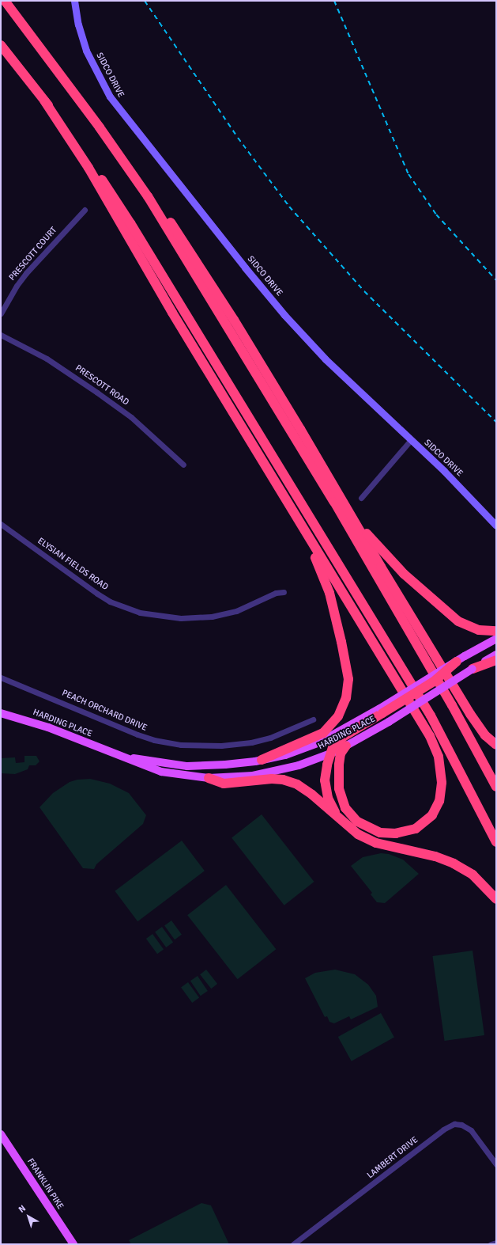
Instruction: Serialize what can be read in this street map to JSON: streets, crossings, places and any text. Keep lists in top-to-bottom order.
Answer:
{
  "streets": {
    "main road": ["SIDCO DRIVE", "HARDING PLACE", "FRANKLIN PIKE"],
    "street": [
      "PRESCOTT COURT",
      "PRESCOTT ROAD",
      "ELYSIAN FIELDS ROAD",
      "PEACH ORCHARD DRIVE",
      "LAMBERT DRIVE"
    ]
  },
  "north": "top left"
}
